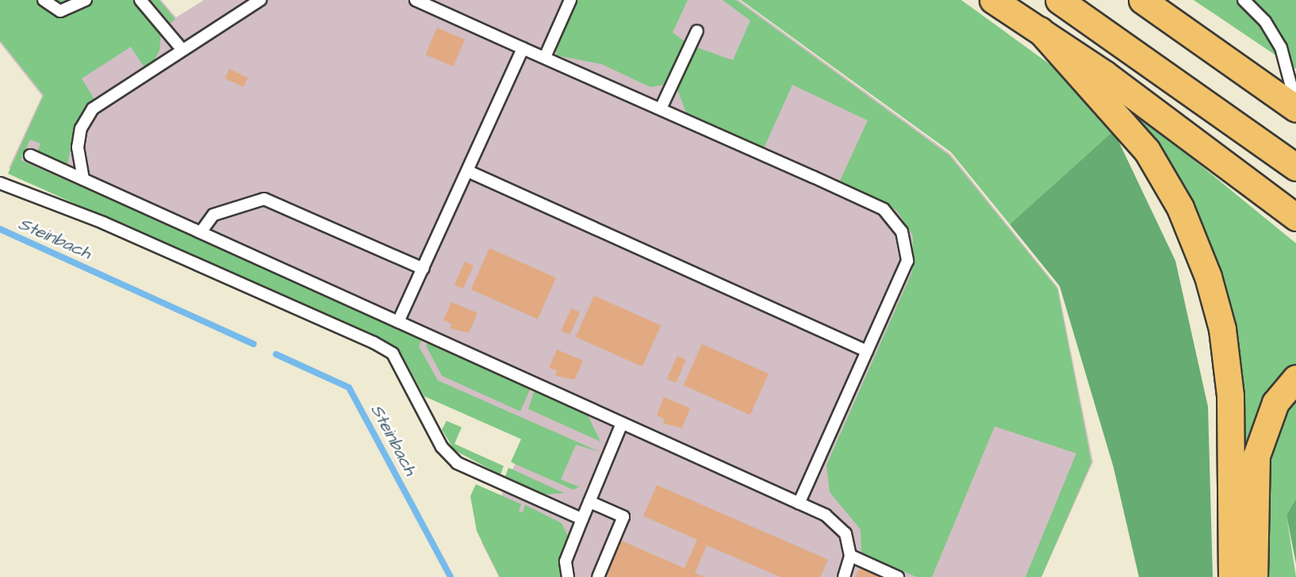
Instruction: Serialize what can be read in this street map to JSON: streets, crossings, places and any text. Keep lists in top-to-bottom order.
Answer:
{
  "water": ["Steinbach"]
}
